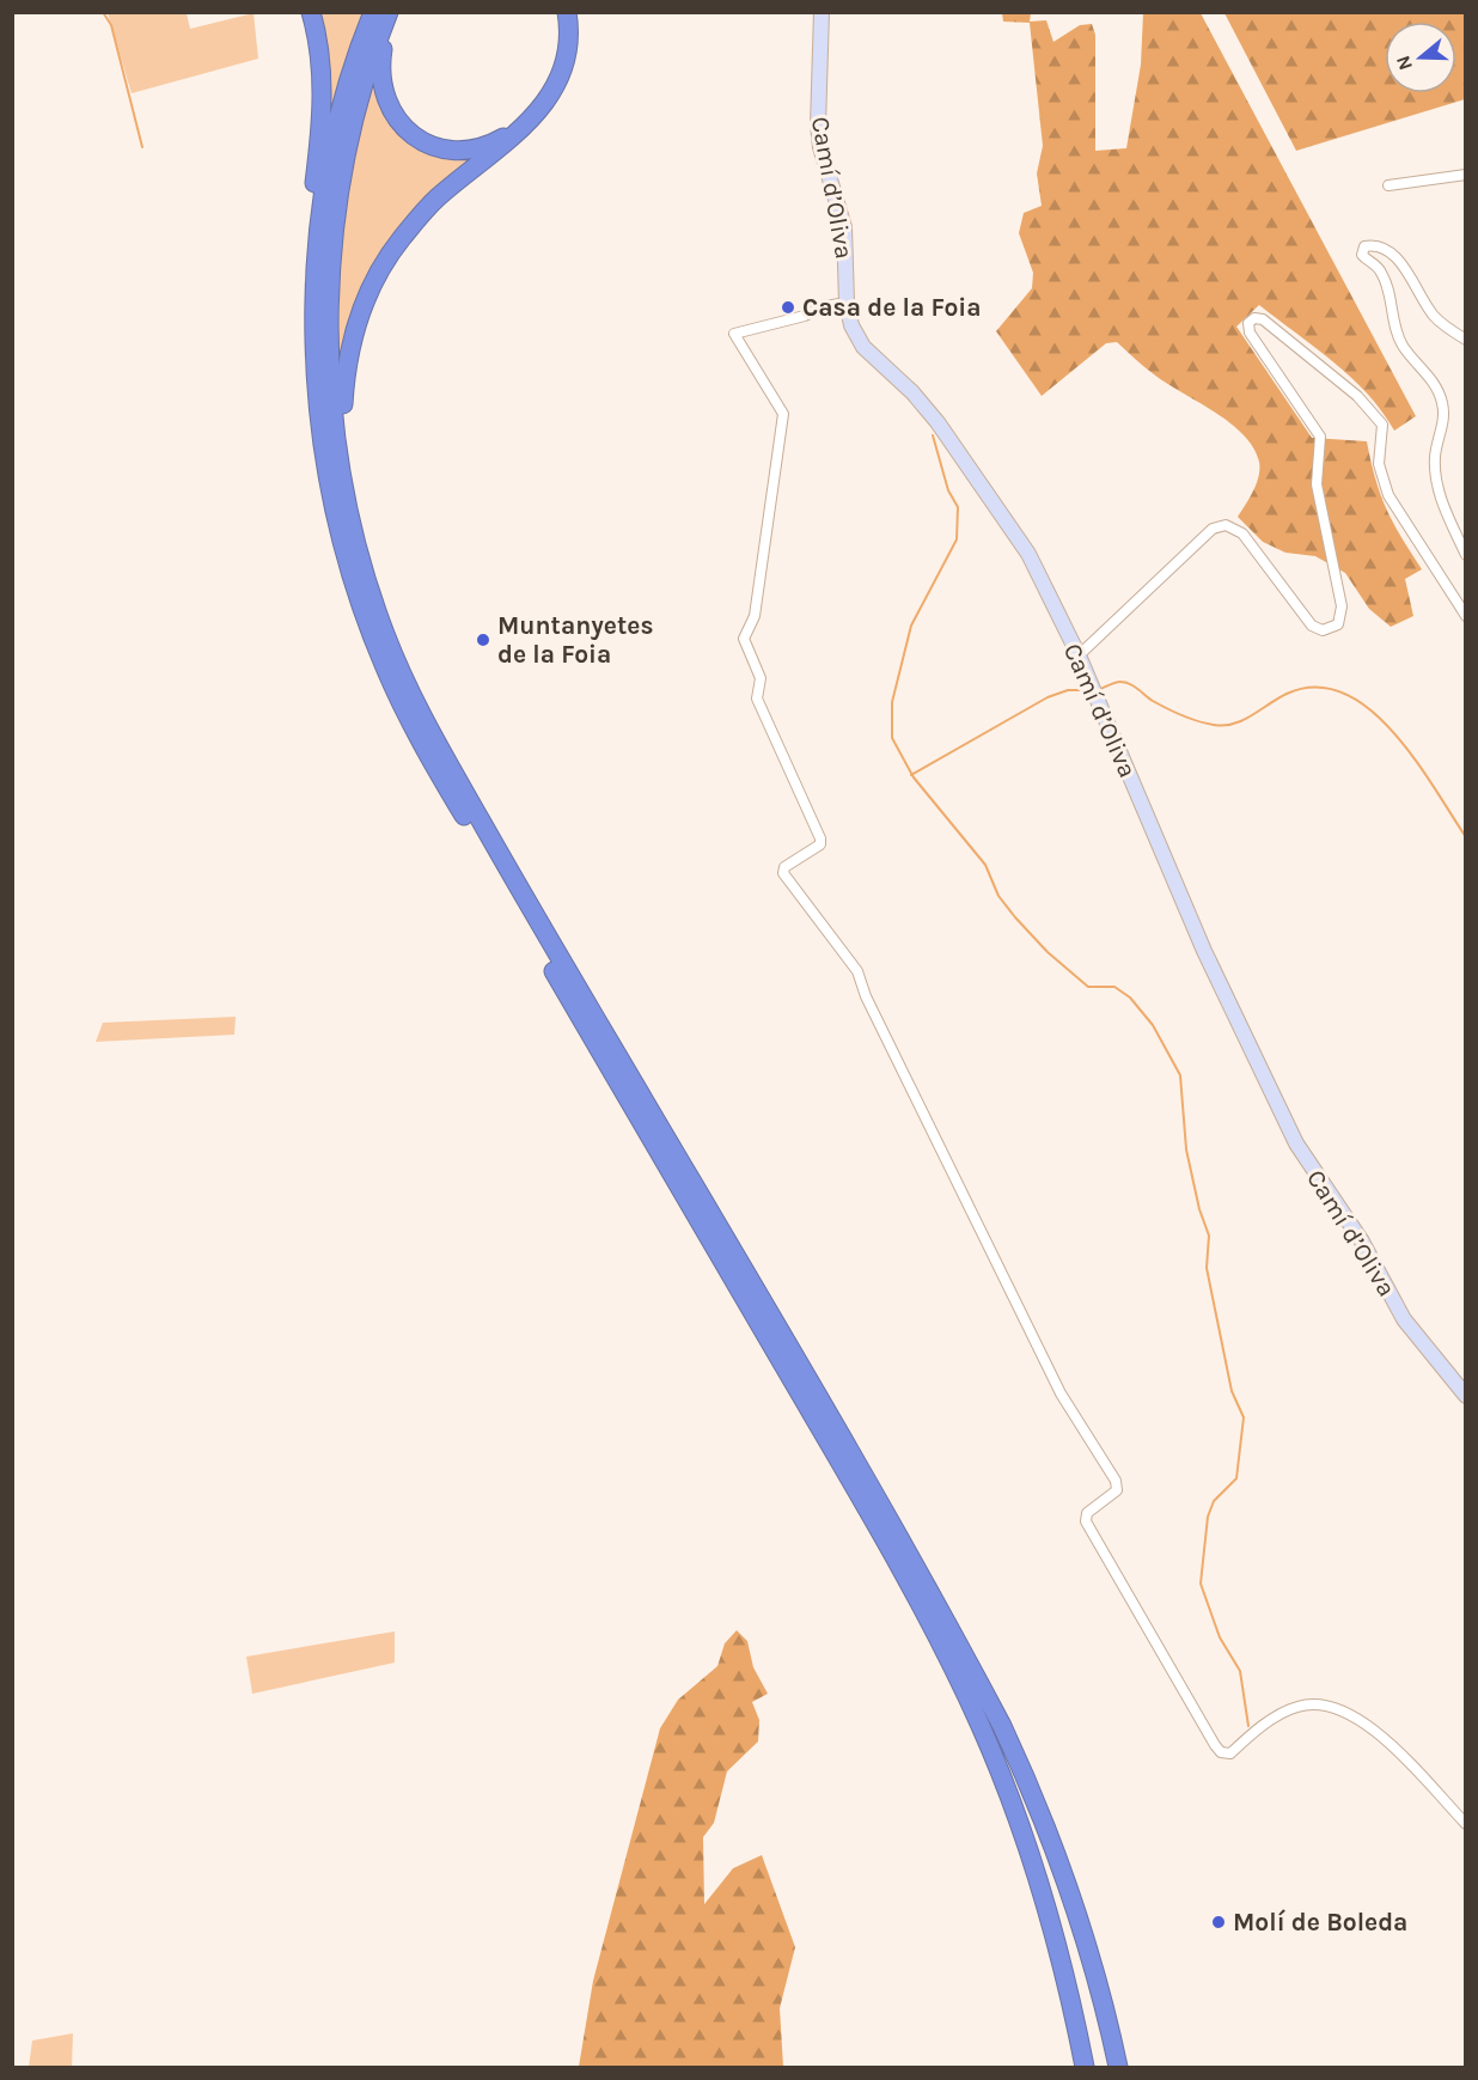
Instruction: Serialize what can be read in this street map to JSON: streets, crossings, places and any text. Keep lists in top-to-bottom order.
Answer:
{
  "streets": {
    "street": ["Camí d’Oliva"]
  },
  "places": ["Casa de la Foia", "Muntanyetes de la Foia", "Molí de Boleda"],
  "north": "left"
}
